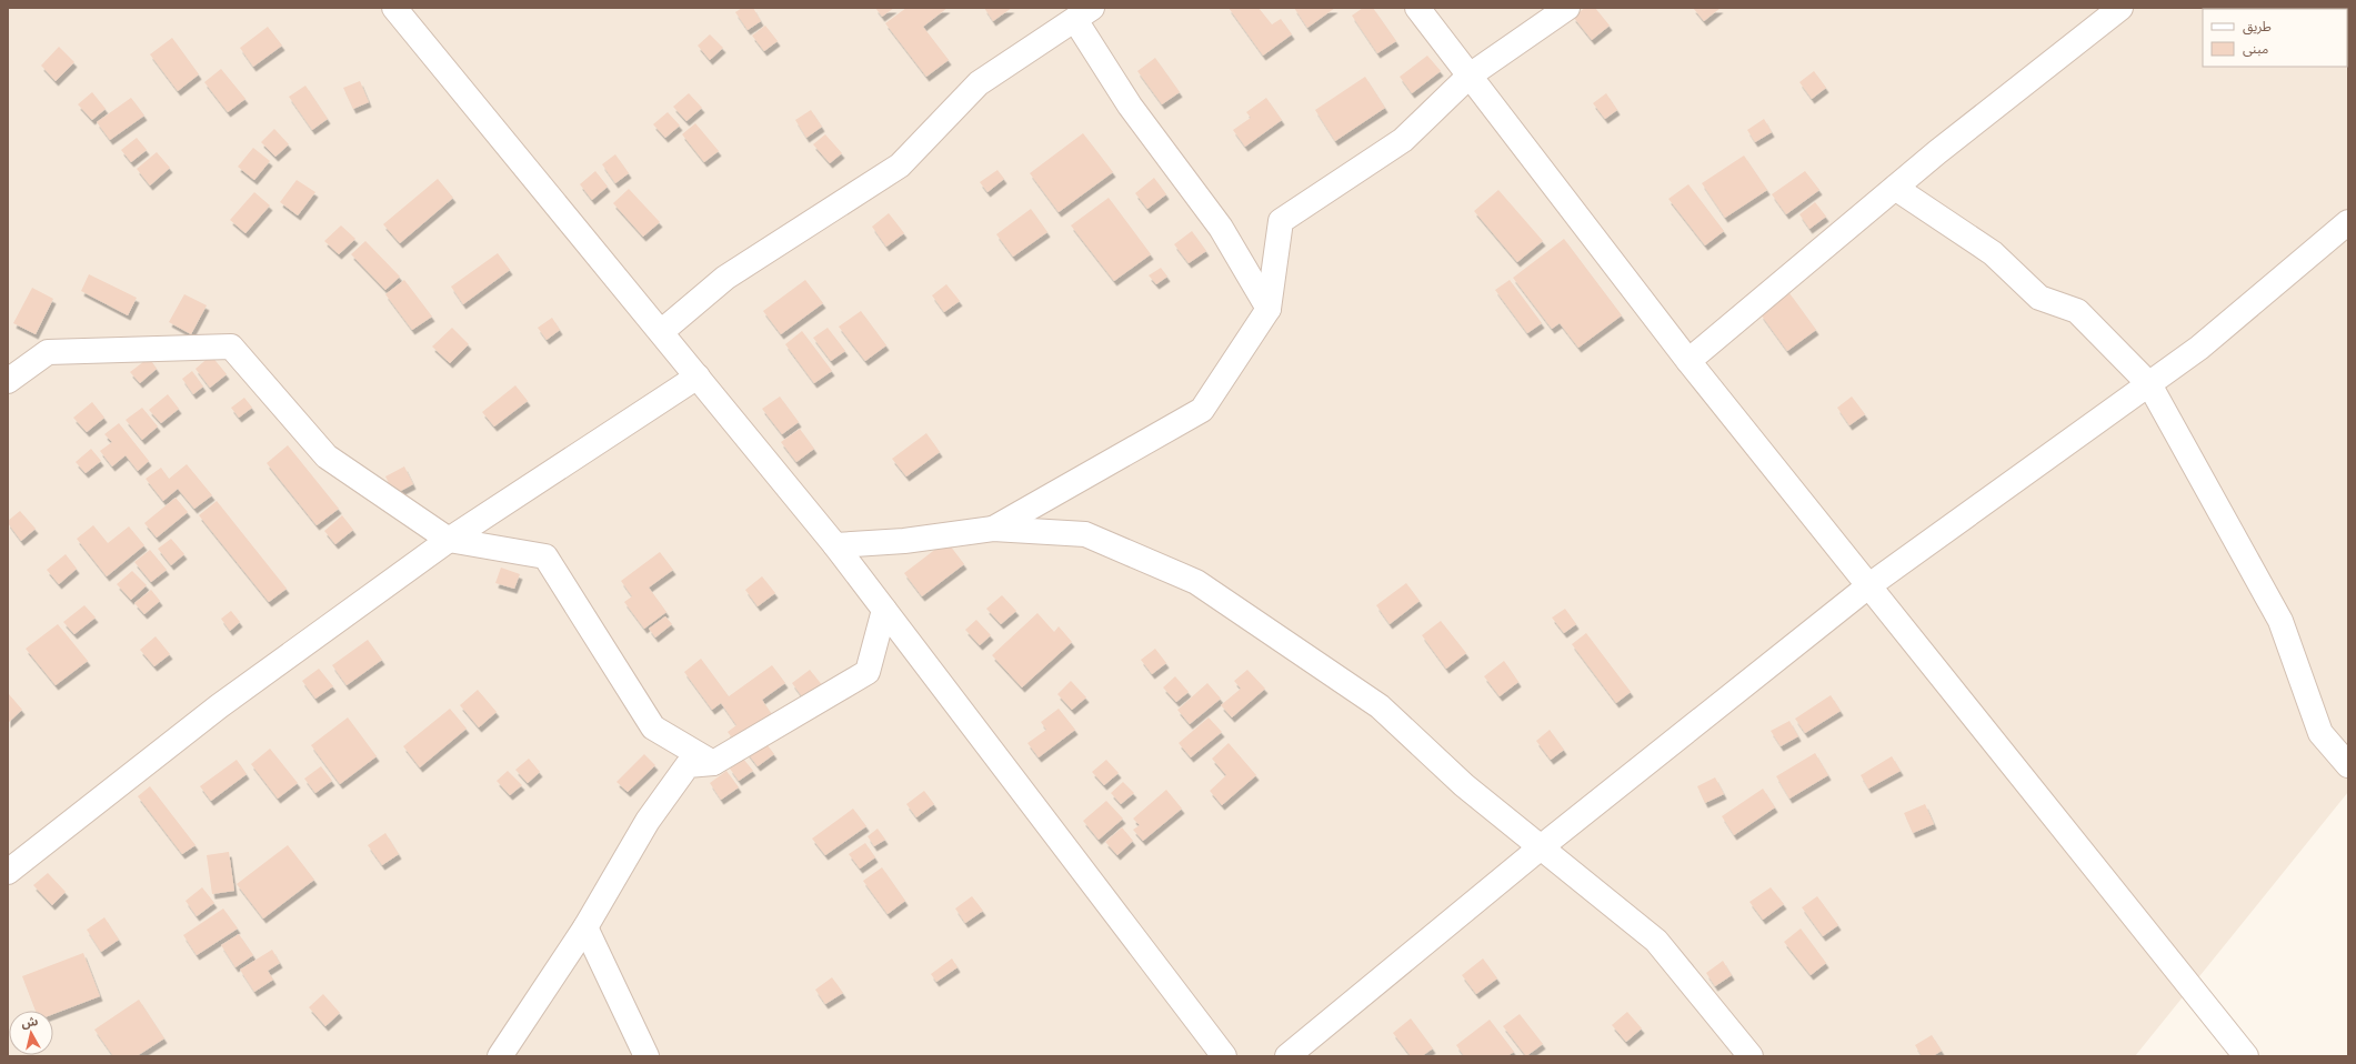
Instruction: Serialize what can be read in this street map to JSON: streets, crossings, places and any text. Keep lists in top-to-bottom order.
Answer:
{
  "legend": ["طريق", "مبنى"],
  "north": "top"
}
